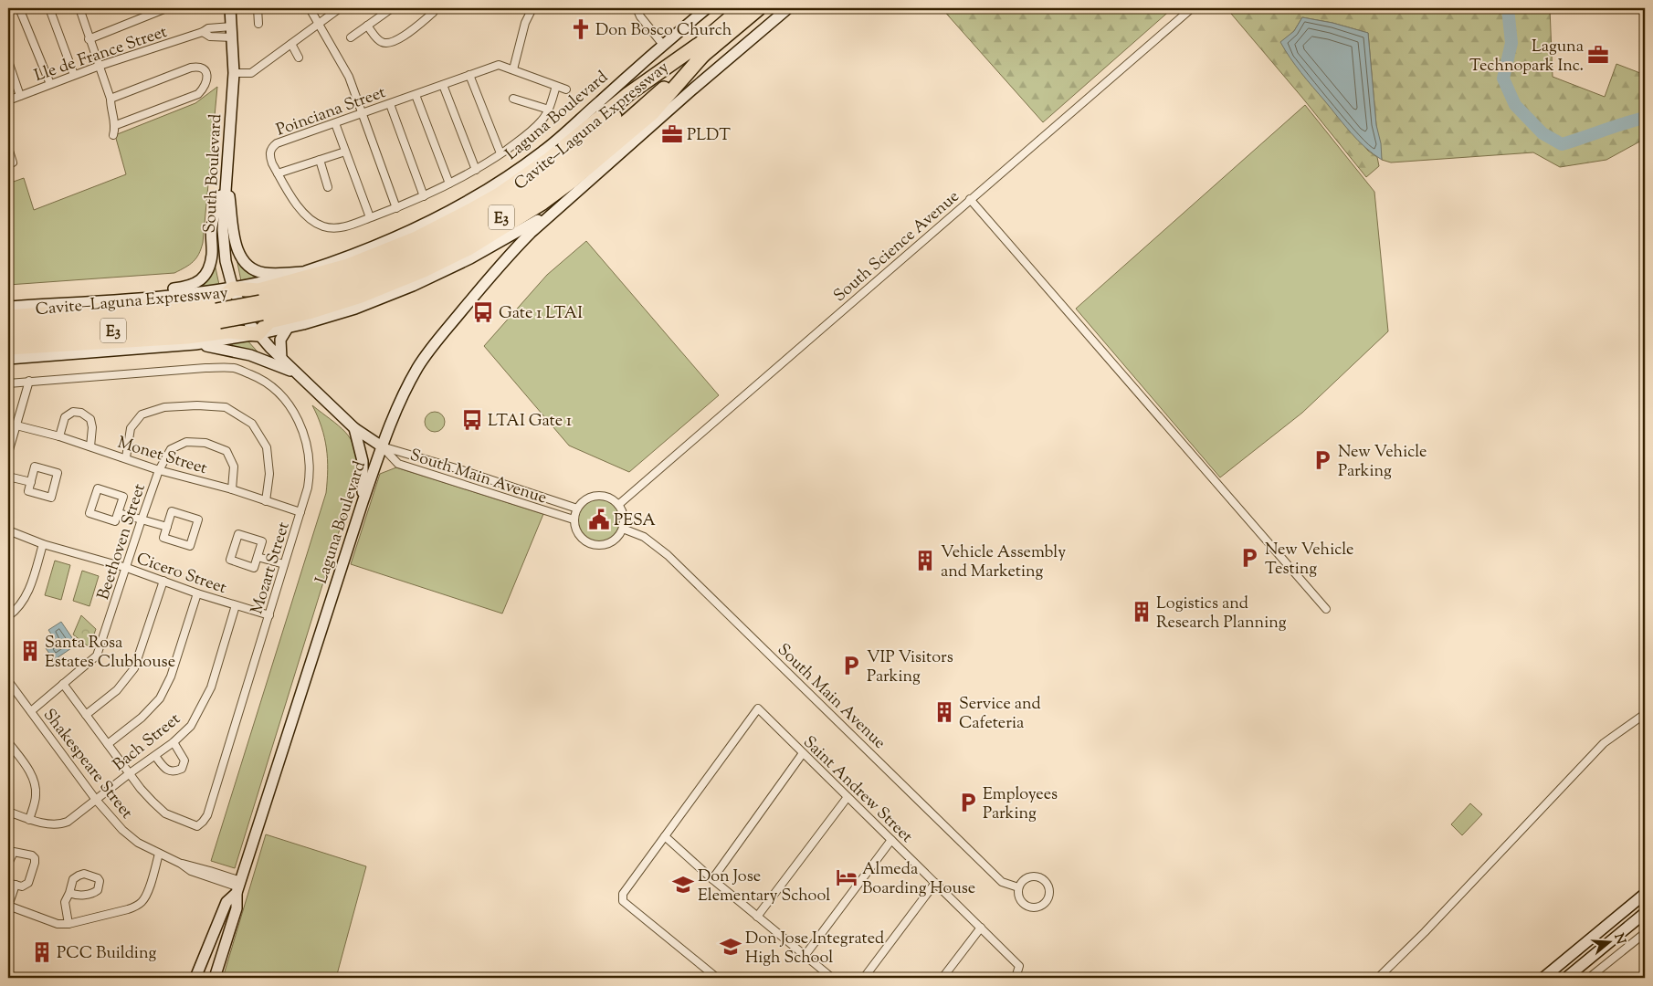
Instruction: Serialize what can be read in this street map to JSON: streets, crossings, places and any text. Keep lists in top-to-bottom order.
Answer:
{
  "streets": {
    "highway": ["Cavite–Laguna Expressway", "E3"],
    "main road": ["Laguna Boulevard", "South Boulevard"],
    "street": [
      "Lle de France Street",
      "Poinciana Street",
      "South Science Avenue",
      "Monet Street",
      "South Main Avenue",
      "Beethoven Street",
      "Mozart Street",
      "Cicero Street",
      "Bach Street",
      "Shakespeare Street",
      "Saint Andrew Street"
    ]
  },
  "crossings": [
    ["Lle de France Street", "South Boulevard"],
    ["Laguna Boulevard", "South Boulevard"],
    ["Laguna Boulevard", "South Main Avenue"],
    ["Laguna Boulevard", "Shakespeare Street"],
    ["South Boulevard", "South Main Avenue"],
    ["South Science Avenue", "South Main Avenue"],
    ["Monet Street", "Beethoven Street"],
    ["Monet Street", "Mozart Street"],
    ["Beethoven Street", "Mozart Street"],
    ["Beethoven Street", "Cicero Street"],
    ["Beethoven Street", "Shakespeare Street"],
    ["Mozart Street", "Cicero Street"],
    ["Mozart Street", "Bach Street"],
    ["Cicero Street", "Bach Street"],
    ["Bach Street", "Shakespeare Street"]
  ],
  "places": {
    "church": ["Don Bosco Church"],
    "office": ["Laguna Technopark Inc.", "PLDT"],
    "bus stop": ["Gate 1 LTAI", "LTAI Gate 1"],
    "parking": [
      "New Vehicle Parking",
      "New Vehicle Testing",
      "VIP Visitors Parking",
      "Employees Parking"
    ],
    "public building": ["PESA"],
    "building": [
      "Vehicle Assembly and Marketing",
      "Logistics and Research Planning",
      "Santa Rosa Estates Clubhouse",
      "Service and Cafeteria",
      "PCC Building"
    ],
    "hotel": ["Almeda Boarding House"],
    "school or university": ["Don Jose Elementary School", "Don Jose Integrated High School"]
  },
  "north": "right"
}
